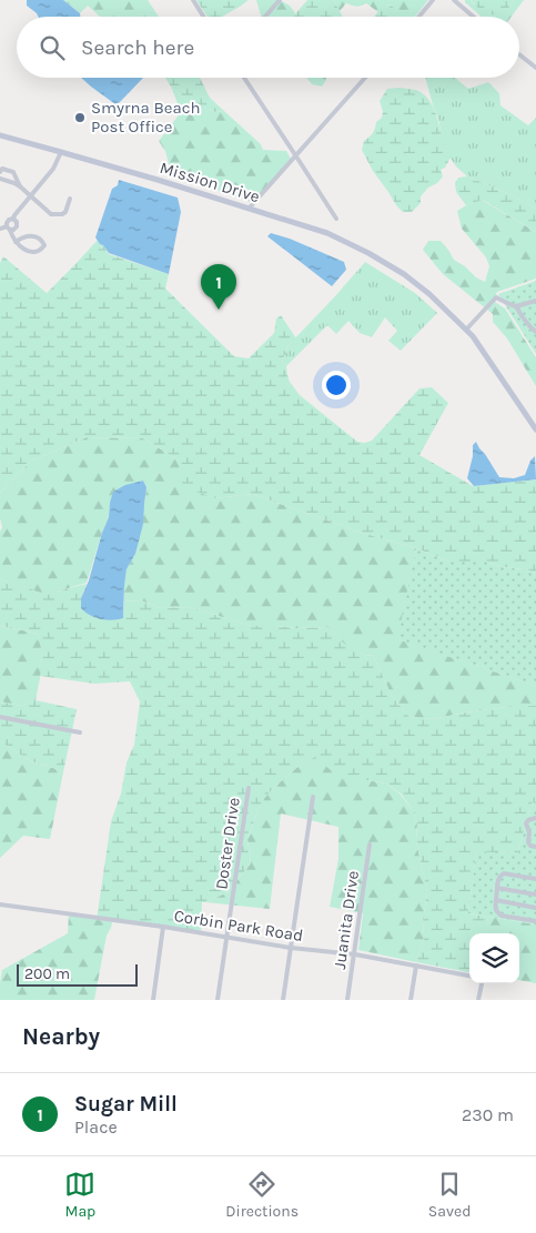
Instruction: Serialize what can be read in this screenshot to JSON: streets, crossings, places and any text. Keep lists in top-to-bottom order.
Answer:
{
  "streets": {
    "street": [
      "Mission Drive",
      "Doster Drive",
      "Juanita Drive",
      "Corbin Park Road"
    ]
  },
  "crossings": [
    ["Doster Drive", "Corbin Park Road"],
    ["Juanita Drive", "Corbin Park Road"]
  ],
  "places": ["Smyrna Beach Post Office"],
  "scale_bar": "200 m",
  "page": {
    "search": "Search here",
    "pins": "1",
    "scale": "200 m",
    "heading": "Nearby",
    "list": [
      {
        "mark": "1",
        "name": "Sugar Mill",
        "note": "Place",
        "value": "230 m"
      }
    ],
    "nav": ["Map", "Directions", "Saved"]
  }
}
